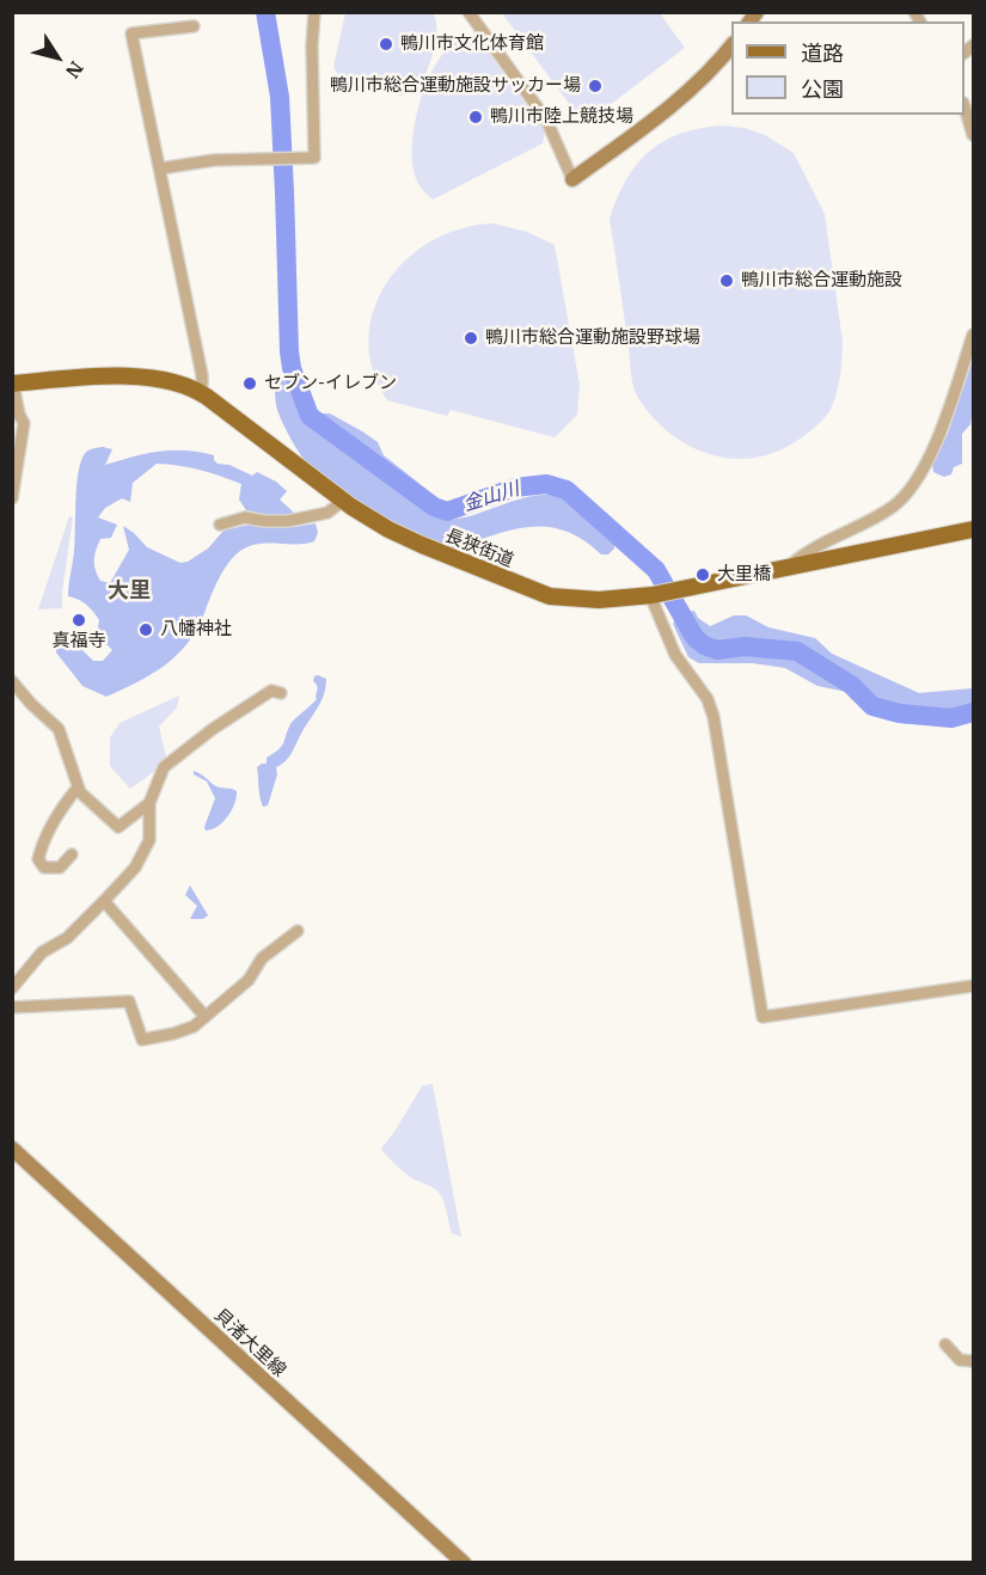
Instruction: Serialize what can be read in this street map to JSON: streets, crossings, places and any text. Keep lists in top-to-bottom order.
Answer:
{
  "streets": {
    "main road": ["長狭街道"],
    "street": ["貝渚大里線"]
  },
  "districts": ["大里"],
  "water": ["金山川"],
  "places": [
    "鴨川市文化体育館",
    "鴨川市総合運動施設サッカー場",
    "鴨川市陸上競技場",
    "鴨川市総合運動施設",
    "鴨川市総合運動施設野球場",
    "セブン-イレブン",
    "大里橋",
    "真福寺",
    "八幡神社"
  ],
  "legend": ["道路", "公園"],
  "north": "bottom right"
}
